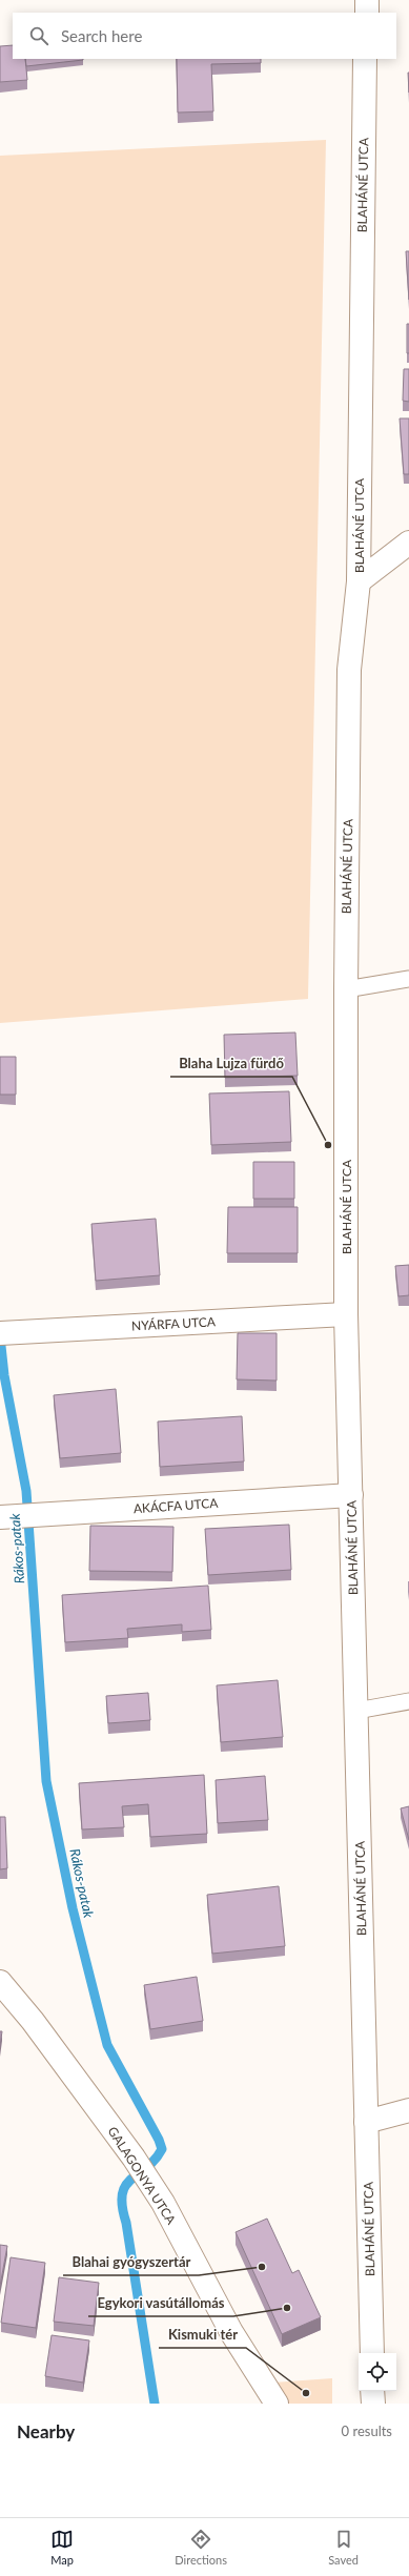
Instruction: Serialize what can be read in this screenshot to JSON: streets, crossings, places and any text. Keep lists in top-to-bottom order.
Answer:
{
  "streets": {
    "street": [
      "BLAHÁNÉ UTCA",
      "NYÁRFA UTCA",
      "AKÁCFA UTCA",
      "GALAGONYA UTCA"
    ]
  },
  "crossings": [
    ["BLAHÁNÉ UTCA", "NYÁRFA UTCA"],
    ["BLAHÁNÉ UTCA", "AKÁCFA UTCA"]
  ],
  "water": ["Rákos-patak"],
  "places": [
    "Blaha Lujza fürdő",
    "Blahai gyógyszertár",
    "Egykori vasútállomás",
    "Kismuki tér"
  ],
  "page": {
    "search": "Search here",
    "heading": ["Nearby", "0 results"],
    "nav": ["Map", "Directions", "Saved"]
  }
}
